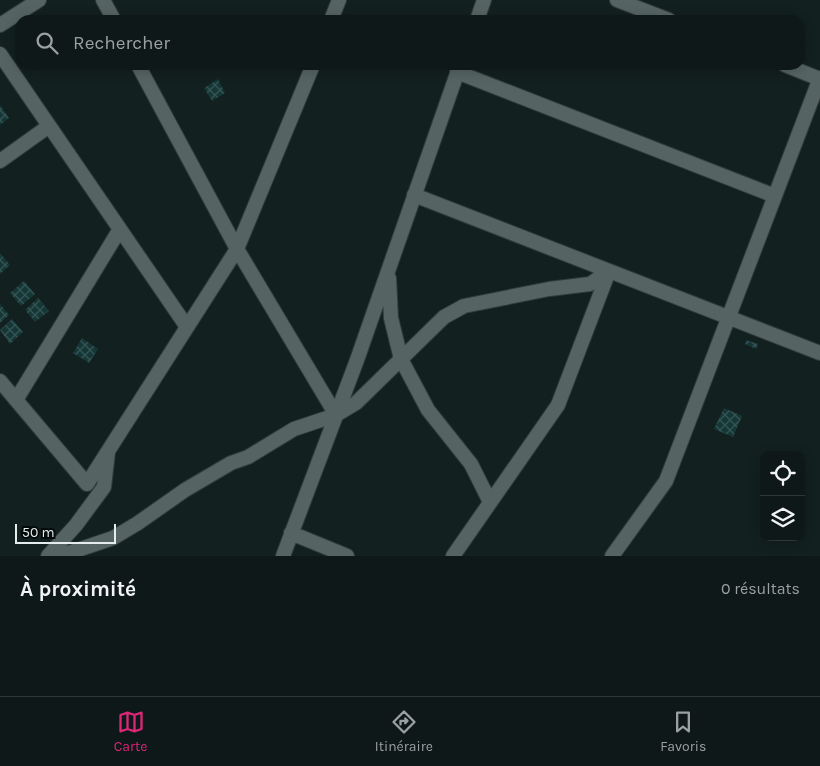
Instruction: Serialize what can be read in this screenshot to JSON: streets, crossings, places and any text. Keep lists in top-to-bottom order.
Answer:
{
  "scale_bar": "50 m",
  "page": {
    "search": "Rechercher",
    "scale": "50 m",
    "heading": ["À proximité", "0 résultats"],
    "nav": ["Carte", "Itinéraire", "Favoris"]
  }
}
